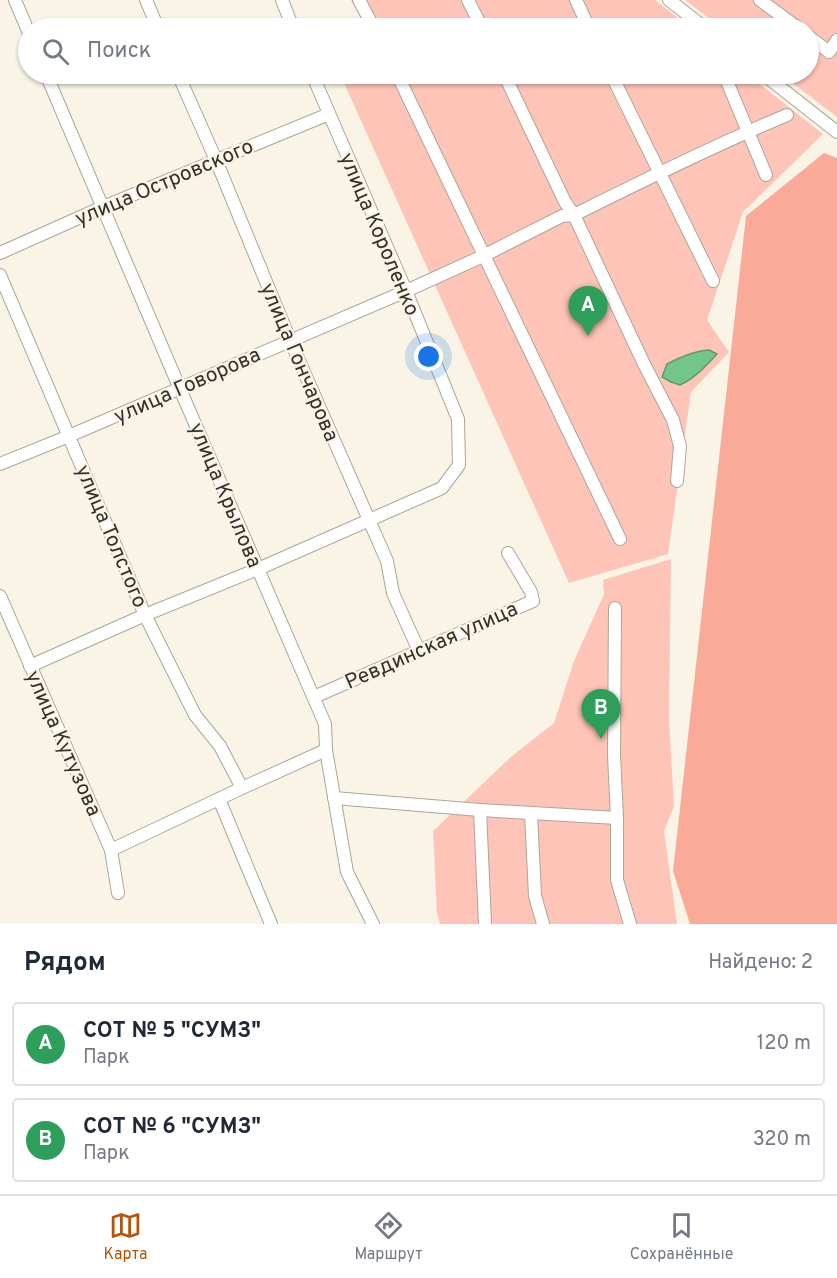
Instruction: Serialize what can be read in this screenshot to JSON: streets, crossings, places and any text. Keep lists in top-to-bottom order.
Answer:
{
  "streets": {
    "street": [
      "улица Островского",
      "улица Короленко",
      "улица Гончарова",
      "улица Говорова",
      "улица Крылова",
      "улица Толстого",
      "Ревдинская улица",
      "улица Кутузова"
    ]
  },
  "crossings": [
    ["улица Островского", "улица Короленко"],
    ["улица Островского", "улица Гончарова"],
    ["улица Островского", "улица Крылова"],
    ["улица Короленко", "улица Гончарова"],
    ["улица Короленко", "улица Говорова"],
    ["улица Гончарова", "улица Говорова"],
    ["улица Гончарова", "Ревдинская улица"],
    ["улица Говорова", "улица Крылова"],
    ["улица Говорова", "улица Толстого"],
    ["улица Крылова", "Ревдинская улица"]
  ],
  "page": {
    "search": "Поиск",
    "pins": ["A", "B"],
    "heading": ["Рядом", "Найдено: 2"],
    "list": [
      {
        "mark": "A",
        "name": "СОТ № 5 \"СУМЗ\"",
        "note": "Парк",
        "value": "120 m"
      },
      {
        "mark": "B",
        "name": "СОТ № 6 \"СУМЗ\"",
        "note": "Парк",
        "value": "320 m"
      }
    ],
    "nav": ["Карта", "Маршрут", "Сохранённые"]
  }
}
